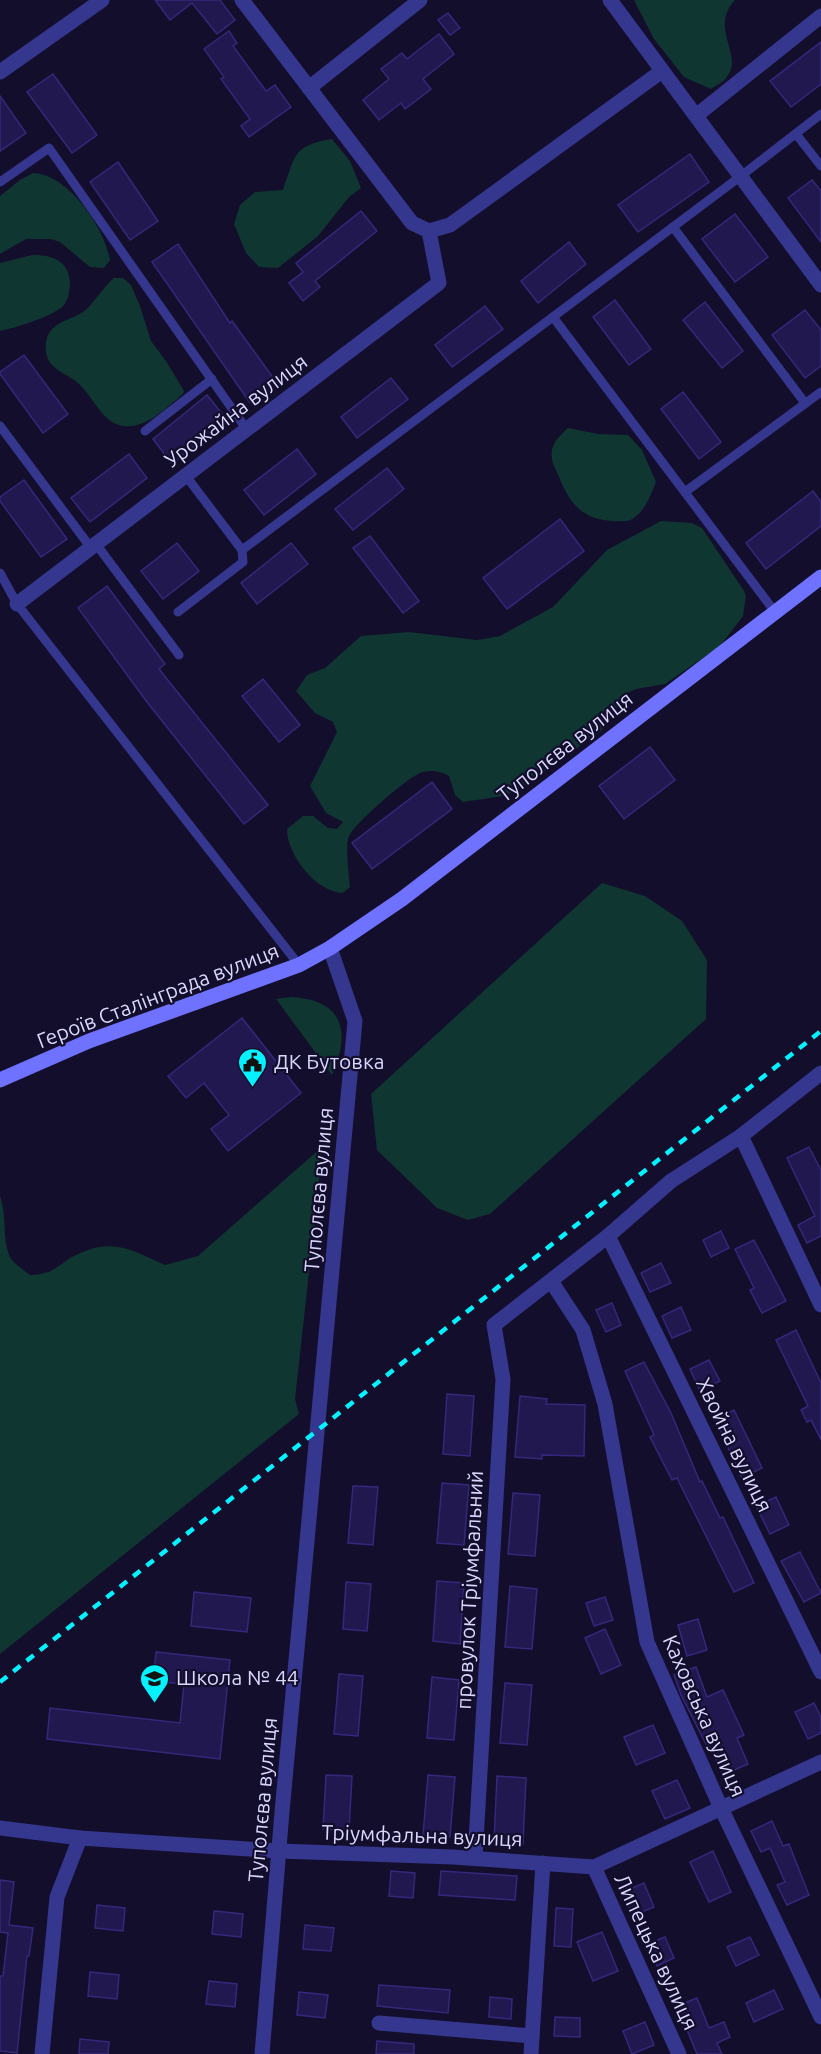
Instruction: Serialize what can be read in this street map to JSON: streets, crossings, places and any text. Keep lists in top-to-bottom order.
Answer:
{
  "streets": {
    "main road": ["Туполєва вулиця", "Героїв Сталінграда вулиця"],
    "street": [
      "Урожайна вулиця",
      "Хвойна вулиця",
      "провулок Тріумфальний",
      "Каховська вулиця",
      "Тріумфальна вулиця",
      "Липецька вулиця"
    ]
  },
  "crossings": [
    ["Туполєва вулиця", "Героїв Сталінграда вулиця"],
    ["Туполєва вулиця", "Тріумфальна вулиця"],
    ["провулок Тріумфальний", "Каховська вулиця"],
    ["провулок Тріумфальний", "Тріумфальна вулиця"],
    ["Каховська вулиця", "Тріумфальна вулиця"],
    ["Тріумфальна вулиця", "Липецька вулиця"]
  ],
  "places": {
    "public building": ["ДК Бутовка"],
    "school or university": ["Школа № 44"]
  }
}
